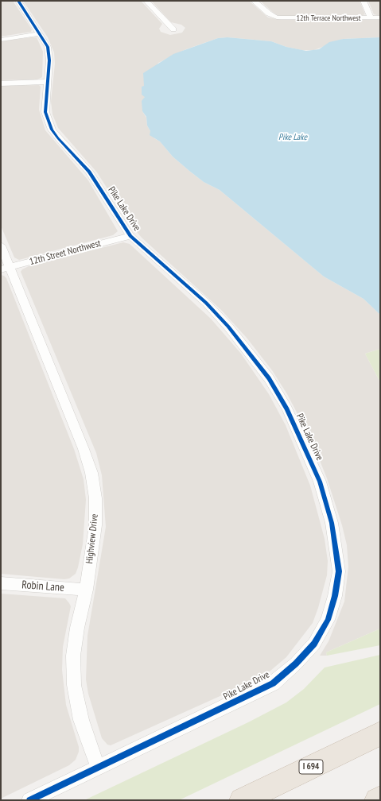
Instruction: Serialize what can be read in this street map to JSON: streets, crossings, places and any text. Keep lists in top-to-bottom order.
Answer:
{
  "streets": {
    "highway": ["I 694"],
    "street": [
      "12th Terrace Northwest",
      "Pike Lake Drive",
      "12th Street Northwest",
      "Highview Drive",
      "Robin Lane"
    ]
  },
  "crossings": [
    ["Pike Lake Drive", "12th Street Northwest"],
    ["Pike Lake Drive", "Highview Drive"],
    ["12th Street Northwest", "Highview Drive"],
    ["Highview Drive", "Robin Lane"]
  ],
  "water": ["Pike Lake"]
}
